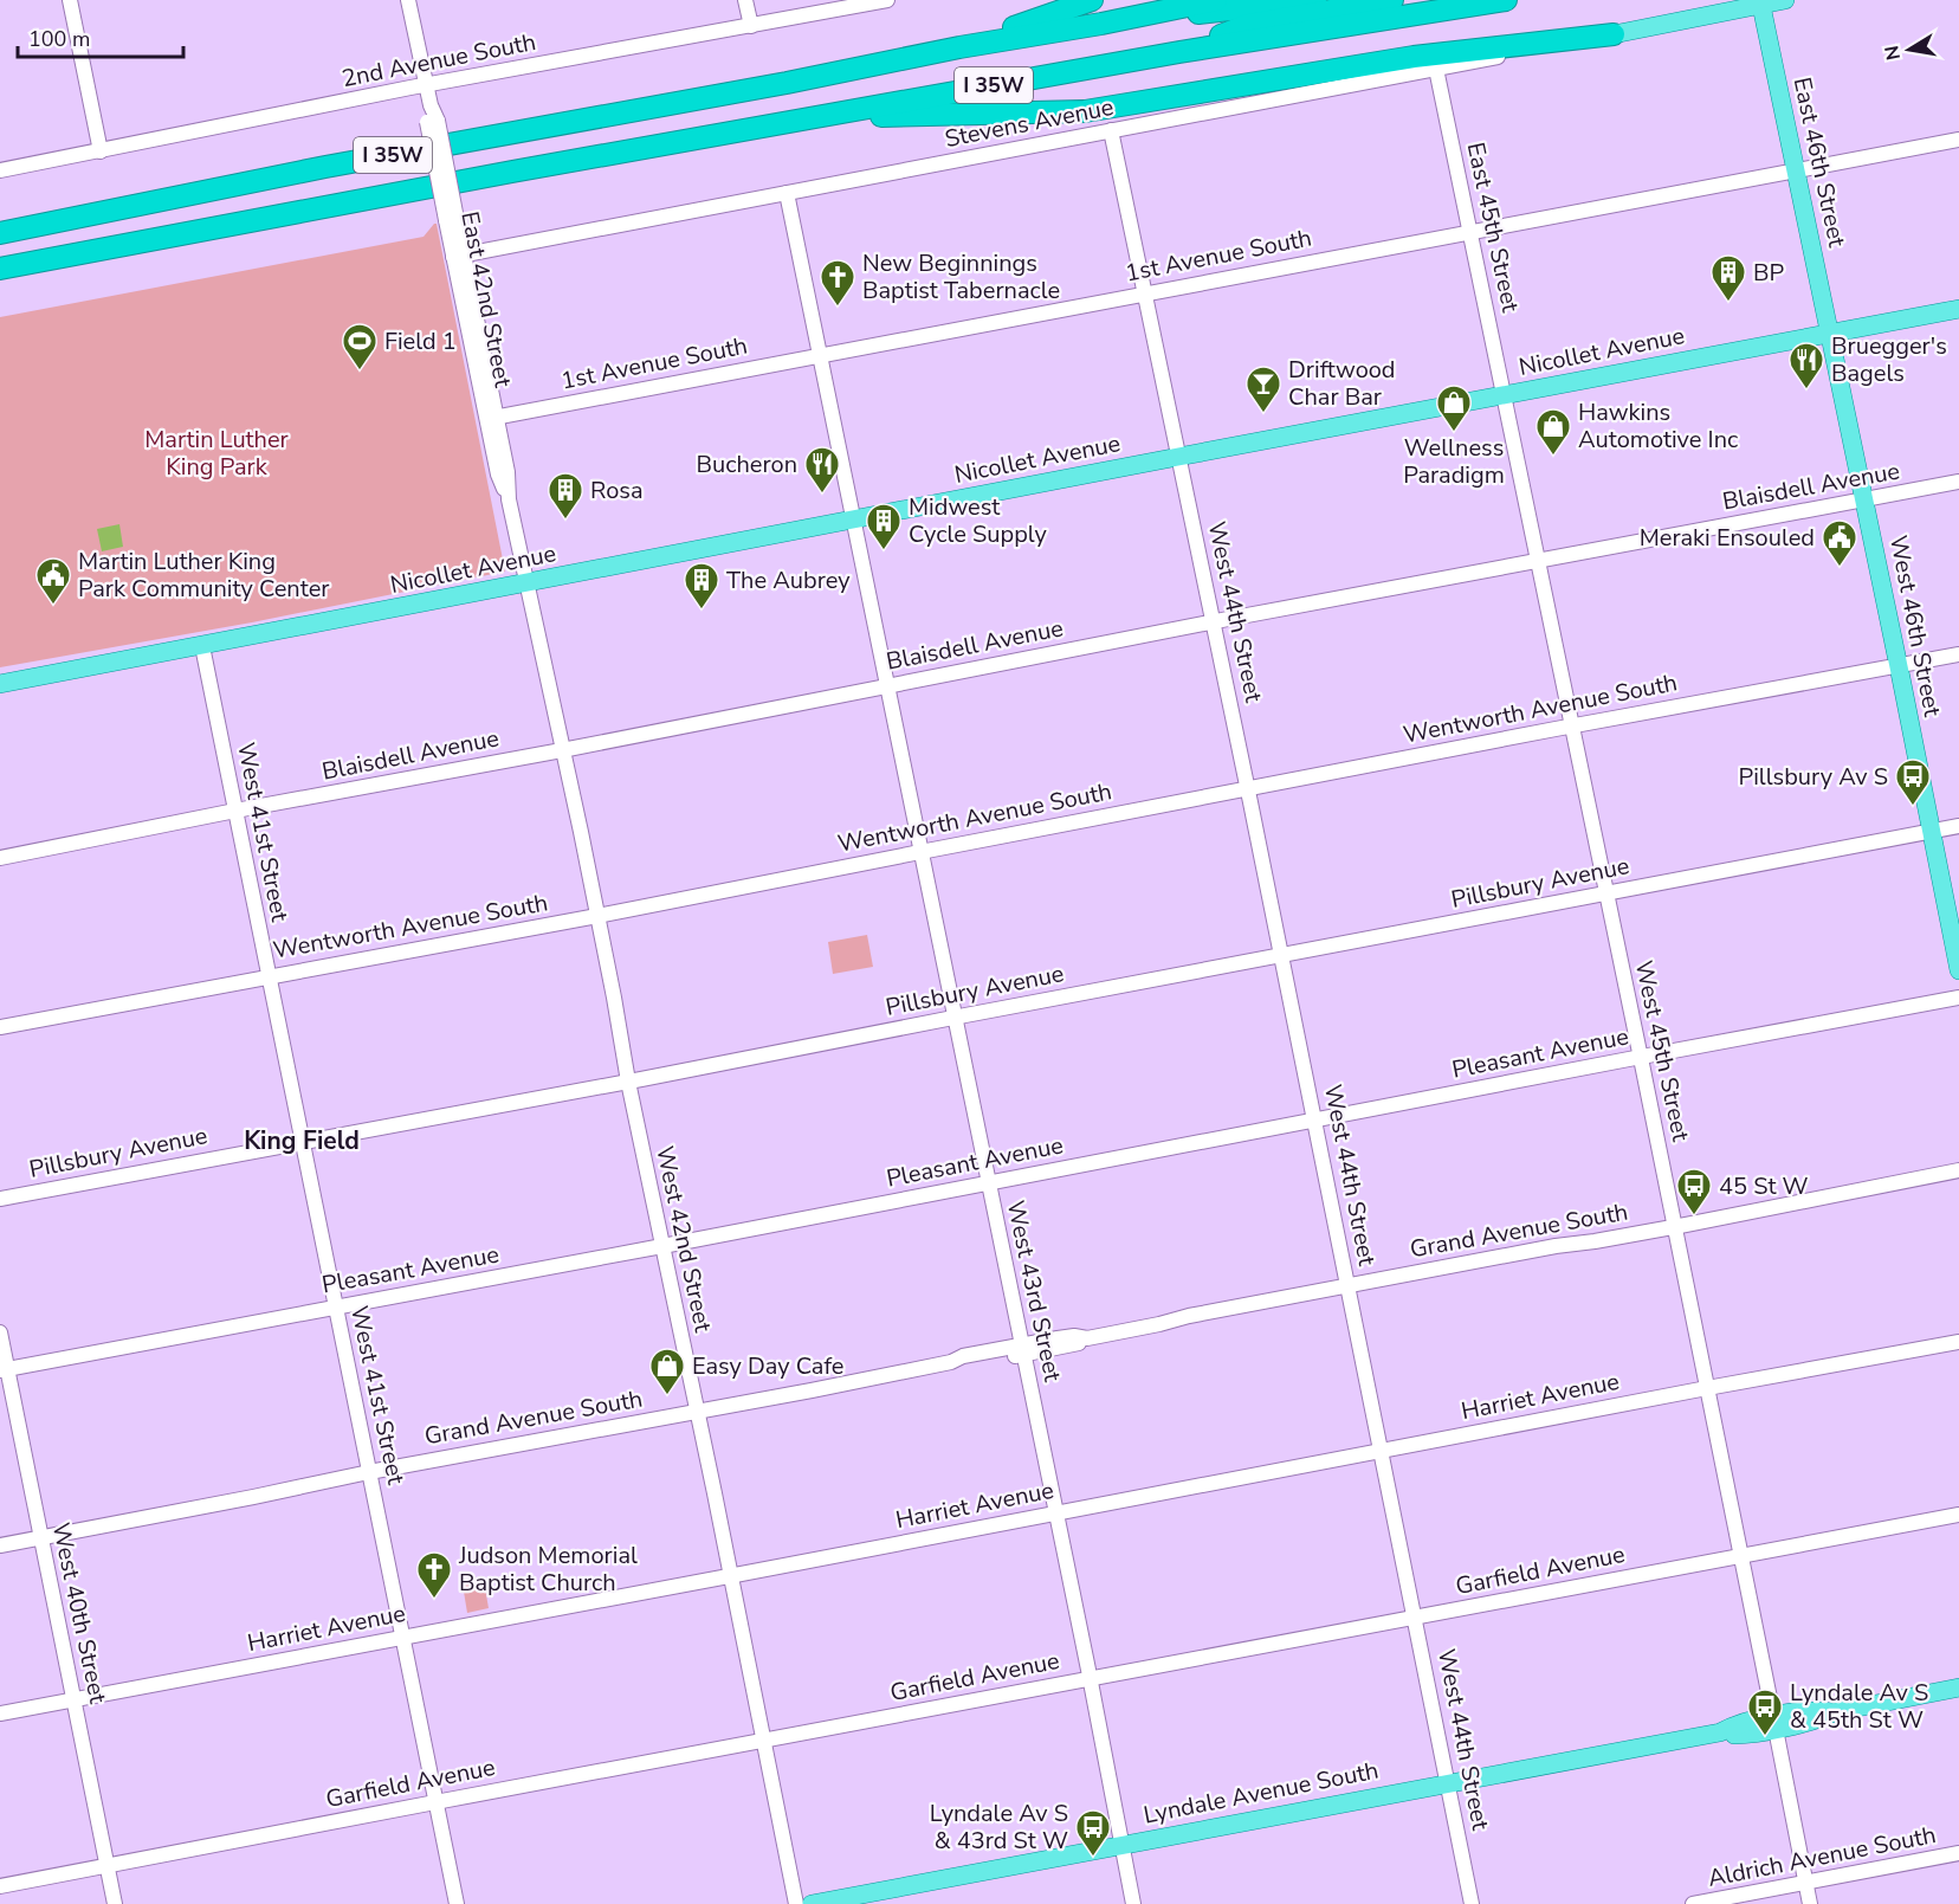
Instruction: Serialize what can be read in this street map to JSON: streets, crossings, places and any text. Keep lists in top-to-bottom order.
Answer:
{
  "streets": {
    "highway": ["I 35W"],
    "main road": [
      "East 46th Street",
      "Nicollet Avenue",
      "West 46th Street",
      "Lyndale Avenue South"
    ],
    "street": [
      "2nd Avenue South",
      "Stevens Avenue",
      "East 45th Street",
      "1st Avenue South",
      "East 42nd Street",
      "Blaisdell Avenue",
      "West 44th Street",
      "Wentworth Avenue South",
      "West 41st Street",
      "Pillsbury Avenue",
      "West 45th Street",
      "Pleasant Avenue",
      "Grand Avenue South",
      "West 42nd Street",
      "West 43rd Street",
      "Harriet Avenue",
      "Garfield Avenue",
      "West 40th Street",
      "Aldrich Avenue South"
    ]
  },
  "crossings": [
    ["2nd Avenue South", "East 42nd Street"],
    ["Stevens Avenue", "East 45th Street"],
    ["Stevens Avenue", "East 42nd Street"],
    ["Stevens Avenue", "West 44th Street"],
    ["Stevens Avenue", "West 43rd Street"],
    ["East 46th Street", "1st Avenue South"],
    ["East 46th Street", "Nicollet Avenue"],
    ["East 46th Street", "West 46th Street"],
    ["East 45th Street", "1st Avenue South"],
    ["East 45th Street", "Nicollet Avenue"],
    ["East 45th Street", "West 45th Street"],
    ["1st Avenue South", "East 42nd Street"],
    ["1st Avenue South", "West 44th Street"],
    ["1st Avenue South", "West 43rd Street"],
    ["East 42nd Street", "Nicollet Avenue"],
    ["East 42nd Street", "West 42nd Street"],
    ["Nicollet Avenue", "West 44th Street"],
    ["Nicollet Avenue", "West 46th Street"],
    ["Nicollet Avenue", "West 41st Street"],
    ["Nicollet Avenue", "West 45th Street"],
    ["Nicollet Avenue", "West 42nd Street"],
    ["Nicollet Avenue", "West 43rd Street"],
    ["Blaisdell Avenue", "West 44th Street"],
    ["Blaisdell Avenue", "West 46th Street"],
    ["Blaisdell Avenue", "West 41st Street"],
    ["Blaisdell Avenue", "West 45th Street"],
    ["Blaisdell Avenue", "West 42nd Street"],
    ["Blaisdell Avenue", "West 43rd Street"],
    ["West 44th Street", "Wentworth Avenue South"],
    ["West 44th Street", "Pillsbury Avenue"],
    ["West 44th Street", "Pleasant Avenue"],
    ["West 44th Street", "Grand Avenue South"],
    ["West 44th Street", "Harriet Avenue"],
    ["West 44th Street", "Garfield Avenue"],
    ["West 44th Street", "Lyndale Avenue South"],
    ["West 46th Street", "Wentworth Avenue South"],
    ["West 46th Street", "Pillsbury Avenue"],
    ["Wentworth Avenue South", "West 41st Street"],
    ["Wentworth Avenue South", "West 45th Street"],
    ["Wentworth Avenue South", "West 42nd Street"],
    ["Wentworth Avenue South", "West 43rd Street"],
    ["West 41st Street", "Pillsbury Avenue"],
    ["West 41st Street", "Pleasant Avenue"],
    ["West 41st Street", "Grand Avenue South"],
    ["West 41st Street", "Harriet Avenue"],
    ["West 41st Street", "Garfield Avenue"],
    ["Pillsbury Avenue", "West 45th Street"],
    ["Pillsbury Avenue", "West 42nd Street"],
    ["Pillsbury Avenue", "West 43rd Street"],
    ["West 45th Street", "Pleasant Avenue"],
    ["West 45th Street", "Grand Avenue South"],
    ["West 45th Street", "Harriet Avenue"],
    ["West 45th Street", "Garfield Avenue"],
    ["West 45th Street", "Lyndale Avenue South"],
    ["West 45th Street", "Aldrich Avenue South"],
    ["Pleasant Avenue", "West 42nd Street"],
    ["Pleasant Avenue", "West 43rd Street"],
    ["Pleasant Avenue", "West 40th Street"],
    ["Grand Avenue South", "West 42nd Street"],
    ["Grand Avenue South", "West 43rd Street"],
    ["Grand Avenue South", "West 40th Street"],
    ["West 42nd Street", "Harriet Avenue"],
    ["West 42nd Street", "Garfield Avenue"],
    ["West 43rd Street", "Harriet Avenue"],
    ["West 43rd Street", "Garfield Avenue"],
    ["West 43rd Street", "Lyndale Avenue South"],
    ["Harriet Avenue", "West 40th Street"],
    ["Garfield Avenue", "West 40th Street"]
  ],
  "districts": ["King Field"],
  "parks": ["Martin Luther King Park"],
  "places": {
    "building": [
      "BP",
      "Rosa",
      "Midwest Cycle Supply",
      "The Aubrey"
    ],
    "church": ["New Beginnings Baptist Tabernacle", "Judson Memorial Baptist Church"],
    "sports": ["Field 1"],
    "restaurant": ["Bruegger's Bagels", "Bucheron"],
    "bar": ["Driftwood Char Bar"],
    "shop": ["Wellness Paradigm", "Hawkins Automotive Inc", "Easy Day Cafe"],
    "public building": ["Meraki Ensouled", "Martin Luther King Park Community Center"],
    "bus stop": [
      "Pillsbury Av S",
      "45 St W",
      "Lyndale Av S & 45th St W",
      "Lyndale Av S & 43rd St W"
    ]
  },
  "scale_bar": "100 m",
  "north": "left"
}
